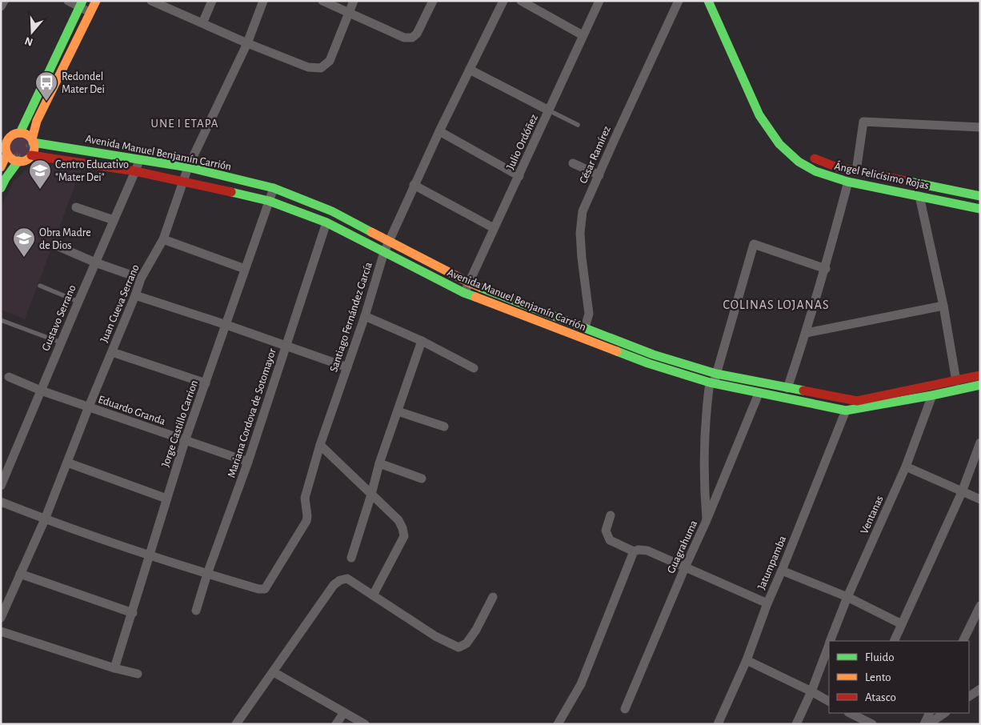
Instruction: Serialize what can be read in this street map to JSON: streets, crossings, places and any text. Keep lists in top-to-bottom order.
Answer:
{
  "streets": {
    "main road": ["Avenida Manuel Benjamín Carrión", "Ángel Felicísimo Rojas"],
    "street": [
      "Julio Ordóñez",
      "César Ramírez",
      "Juan Cueva Serrano",
      "Santiago Fernández García",
      "Gustavo Serrano",
      "Eduardo Granda",
      "Mariana Cordova de Sotomayor",
      "Jorge Castillo Carrion",
      "Ventanas",
      "Guagrahuma",
      "Jatumpamba"
    ]
  },
  "crossings": [
    ["Julio Ordóñez", "Avenida Manuel Benjamín Carrión"],
    ["Avenida Manuel Benjamín Carrión", "César Ramírez"],
    ["Avenida Manuel Benjamín Carrión", "Juan Cueva Serrano"],
    ["Avenida Manuel Benjamín Carrión", "Santiago Fernández García"],
    ["Avenida Manuel Benjamín Carrión", "Gustavo Serrano"],
    ["Avenida Manuel Benjamín Carrión", "Mariana Cordova de Sotomayor"],
    ["Avenida Manuel Benjamín Carrión", "Jorge Castillo Carrion"],
    ["Avenida Manuel Benjamín Carrión", "Ventanas"],
    ["Avenida Manuel Benjamín Carrión", "Guagrahuma"],
    ["Avenida Manuel Benjamín Carrión", "Jatumpamba"],
    ["Juan Cueva Serrano", "Eduardo Granda"],
    ["Santiago Fernández García", "Mariana Cordova de Sotomayor"],
    ["Gustavo Serrano", "Eduardo Granda"],
    ["Eduardo Granda", "Mariana Cordova de Sotomayor"],
    ["Eduardo Granda", "Jorge Castillo Carrion"]
  ],
  "districts": ["UNE I ETAPA", "COLINAS LOJANAS"],
  "places": {
    "bus stop": ["Redondel Mater Dei"],
    "school or university": ["Centro Educativo \"Mater Dei\"", "Obra Madre de Dios"]
  },
  "legend": ["Fluido", "Lento", "Atasco"],
  "north": "bottom"
}
